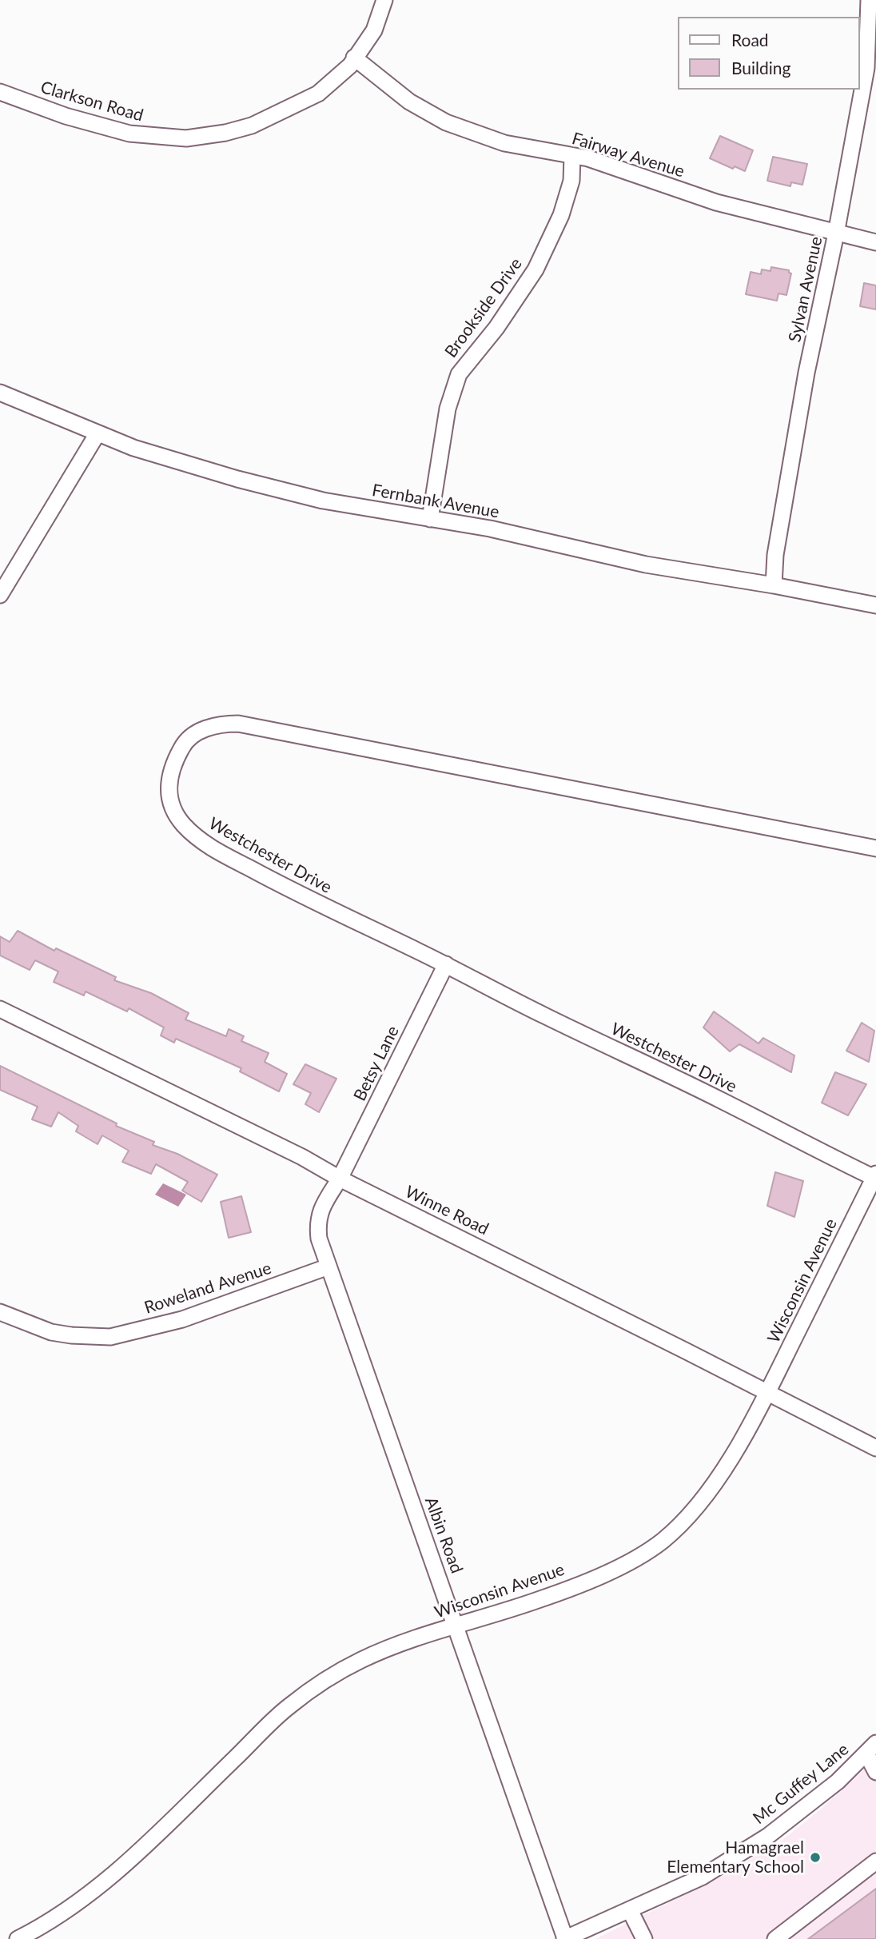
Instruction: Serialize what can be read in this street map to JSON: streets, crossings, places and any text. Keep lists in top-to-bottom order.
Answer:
{
  "streets": {
    "street": [
      "Clarkson Road",
      "Fairway Avenue",
      "Sylvan Avenue",
      "Brookside Drive",
      "Fernbank Avenue",
      "Westchester Drive",
      "Betsy Lane",
      "Winne Road",
      "Wisconsin Avenue",
      "Roweland Avenue",
      "Albin Road",
      "Mc Guffey Lane"
    ]
  },
  "crossings": [
    ["Clarkson Road", "Fairway Avenue"],
    ["Fairway Avenue", "Sylvan Avenue"],
    ["Fairway Avenue", "Brookside Drive"],
    ["Sylvan Avenue", "Fernbank Avenue"],
    ["Brookside Drive", "Fernbank Avenue"],
    ["Westchester Drive", "Betsy Lane"],
    ["Westchester Drive", "Wisconsin Avenue"],
    ["Betsy Lane", "Winne Road"],
    ["Betsy Lane", "Albin Road"],
    ["Winne Road", "Wisconsin Avenue"],
    ["Winne Road", "Albin Road"],
    ["Wisconsin Avenue", "Albin Road"],
    ["Roweland Avenue", "Albin Road"],
    ["Albin Road", "Mc Guffey Lane"]
  ],
  "places": ["Hamagrael Elementary School"],
  "legend": ["Road", "Building"]
}
